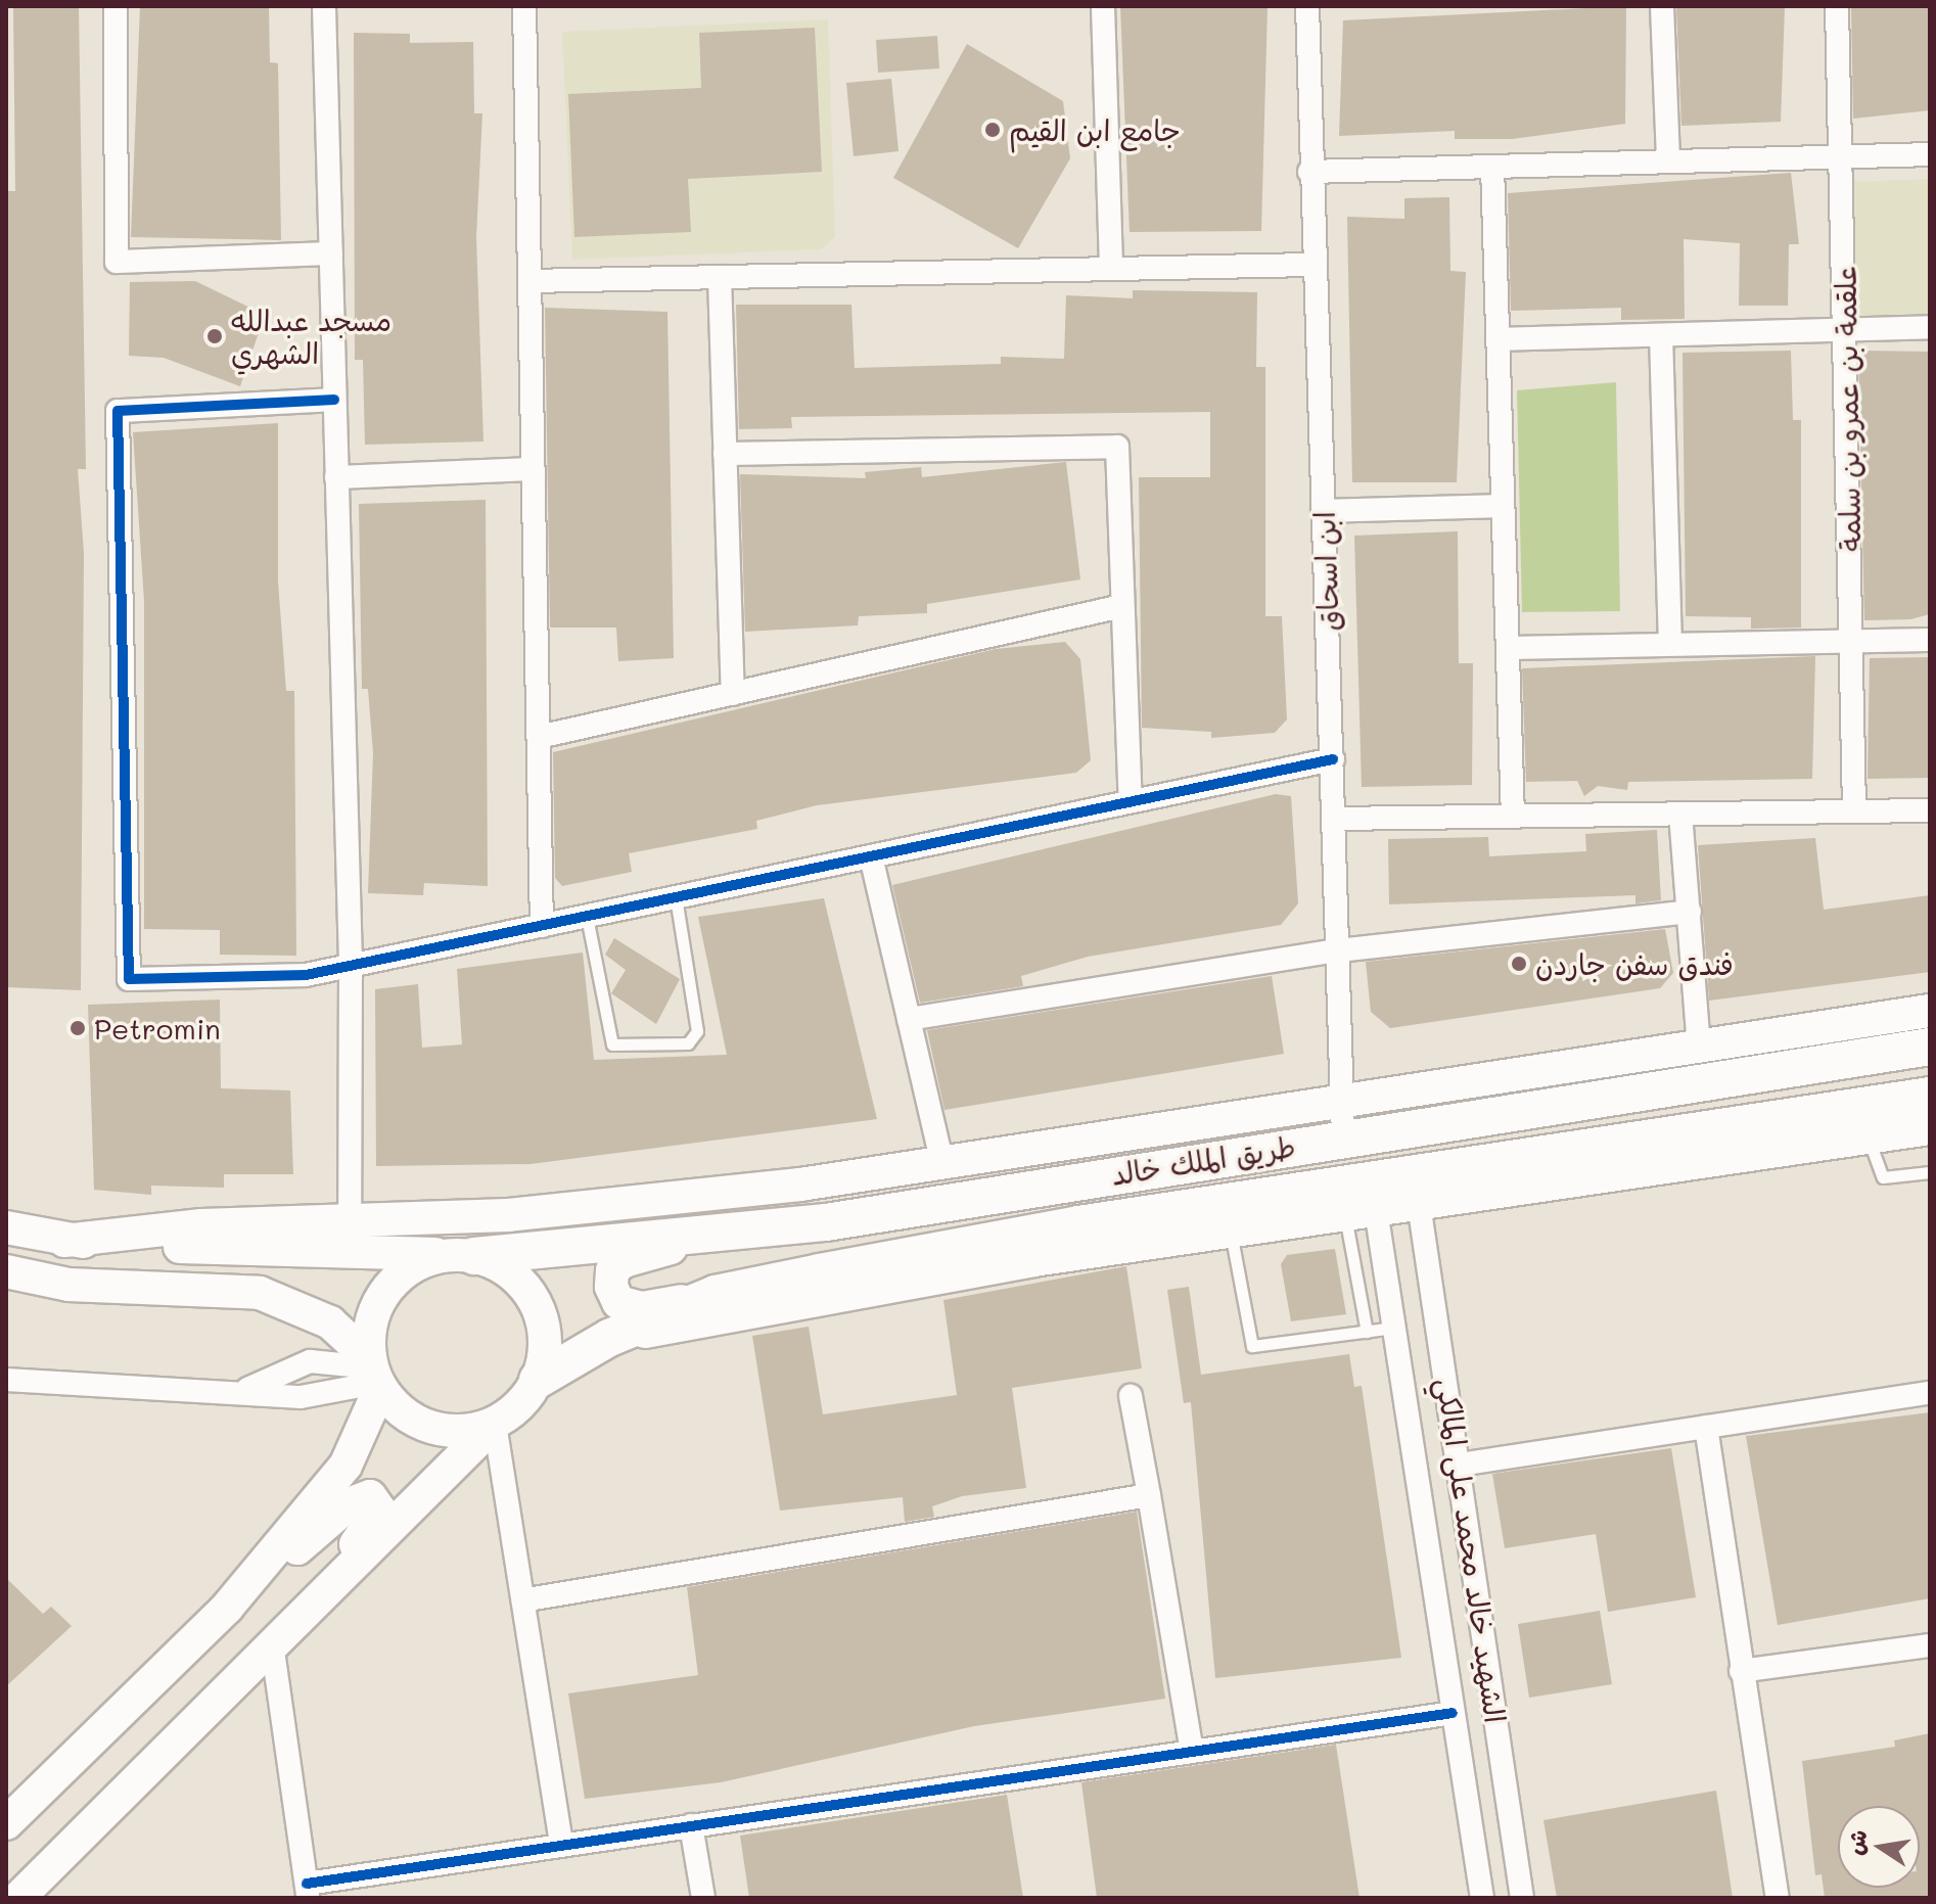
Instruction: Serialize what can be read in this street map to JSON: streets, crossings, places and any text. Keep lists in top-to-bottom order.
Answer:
{
  "streets": {
    "main road": ["طريق الملك خالد"],
    "street": ["علقمة بن عمرو بن سلمة", "ابن اسحاق", "الشهيد خالد محمد على المالكي"]
  },
  "crossings": [
    ["ابن اسحاق", "طريق الملك خالد"]
  ],
  "places": [
    "جامع ابن القيم",
    "مسجد عبدالله الشهري",
    "فندق سفن جاردن",
    "Petromin"
  ],
  "north": "left"
}
